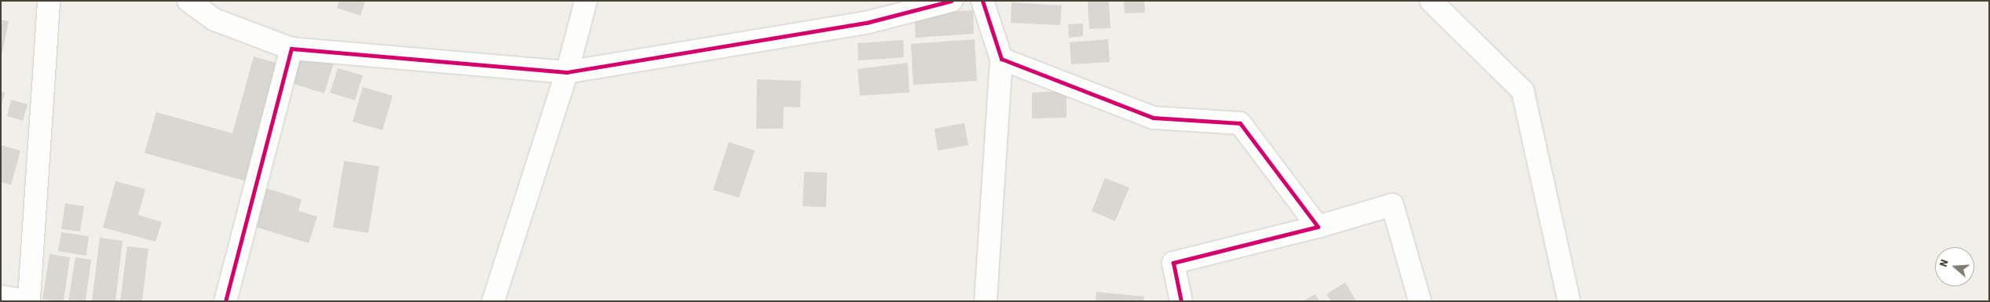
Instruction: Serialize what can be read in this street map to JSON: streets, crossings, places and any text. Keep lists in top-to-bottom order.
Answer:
{
  "north": "left"
}
